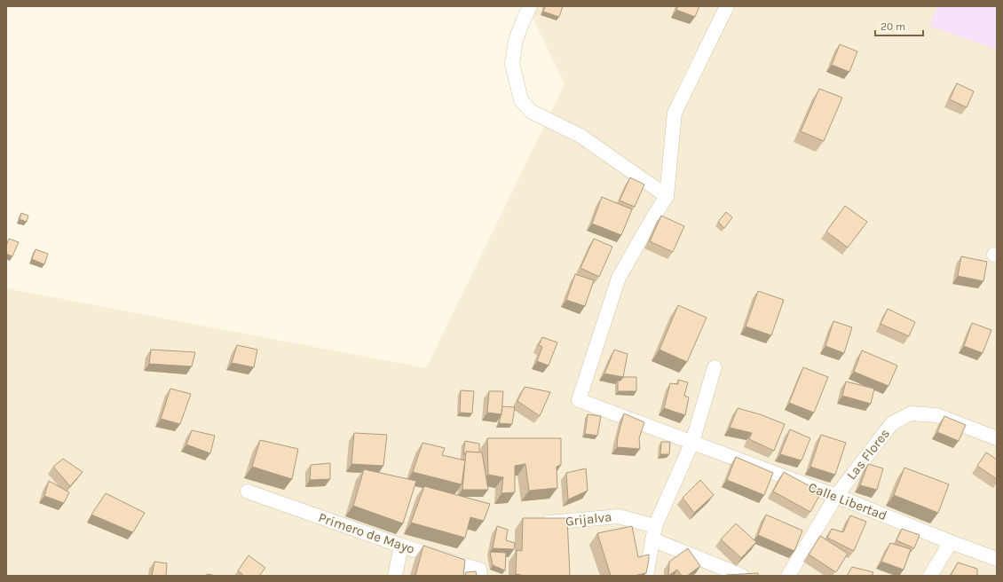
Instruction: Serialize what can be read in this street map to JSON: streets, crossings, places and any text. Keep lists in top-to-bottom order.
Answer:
{
  "streets": {
    "street": [
      "Las Flores",
      "Calle Libertad",
      "Grijalva",
      "Primero de Mayo"
    ]
  },
  "crossings": [
    ["Las Flores", "Calle Libertad"]
  ],
  "scale_bar": "20 m"
}
